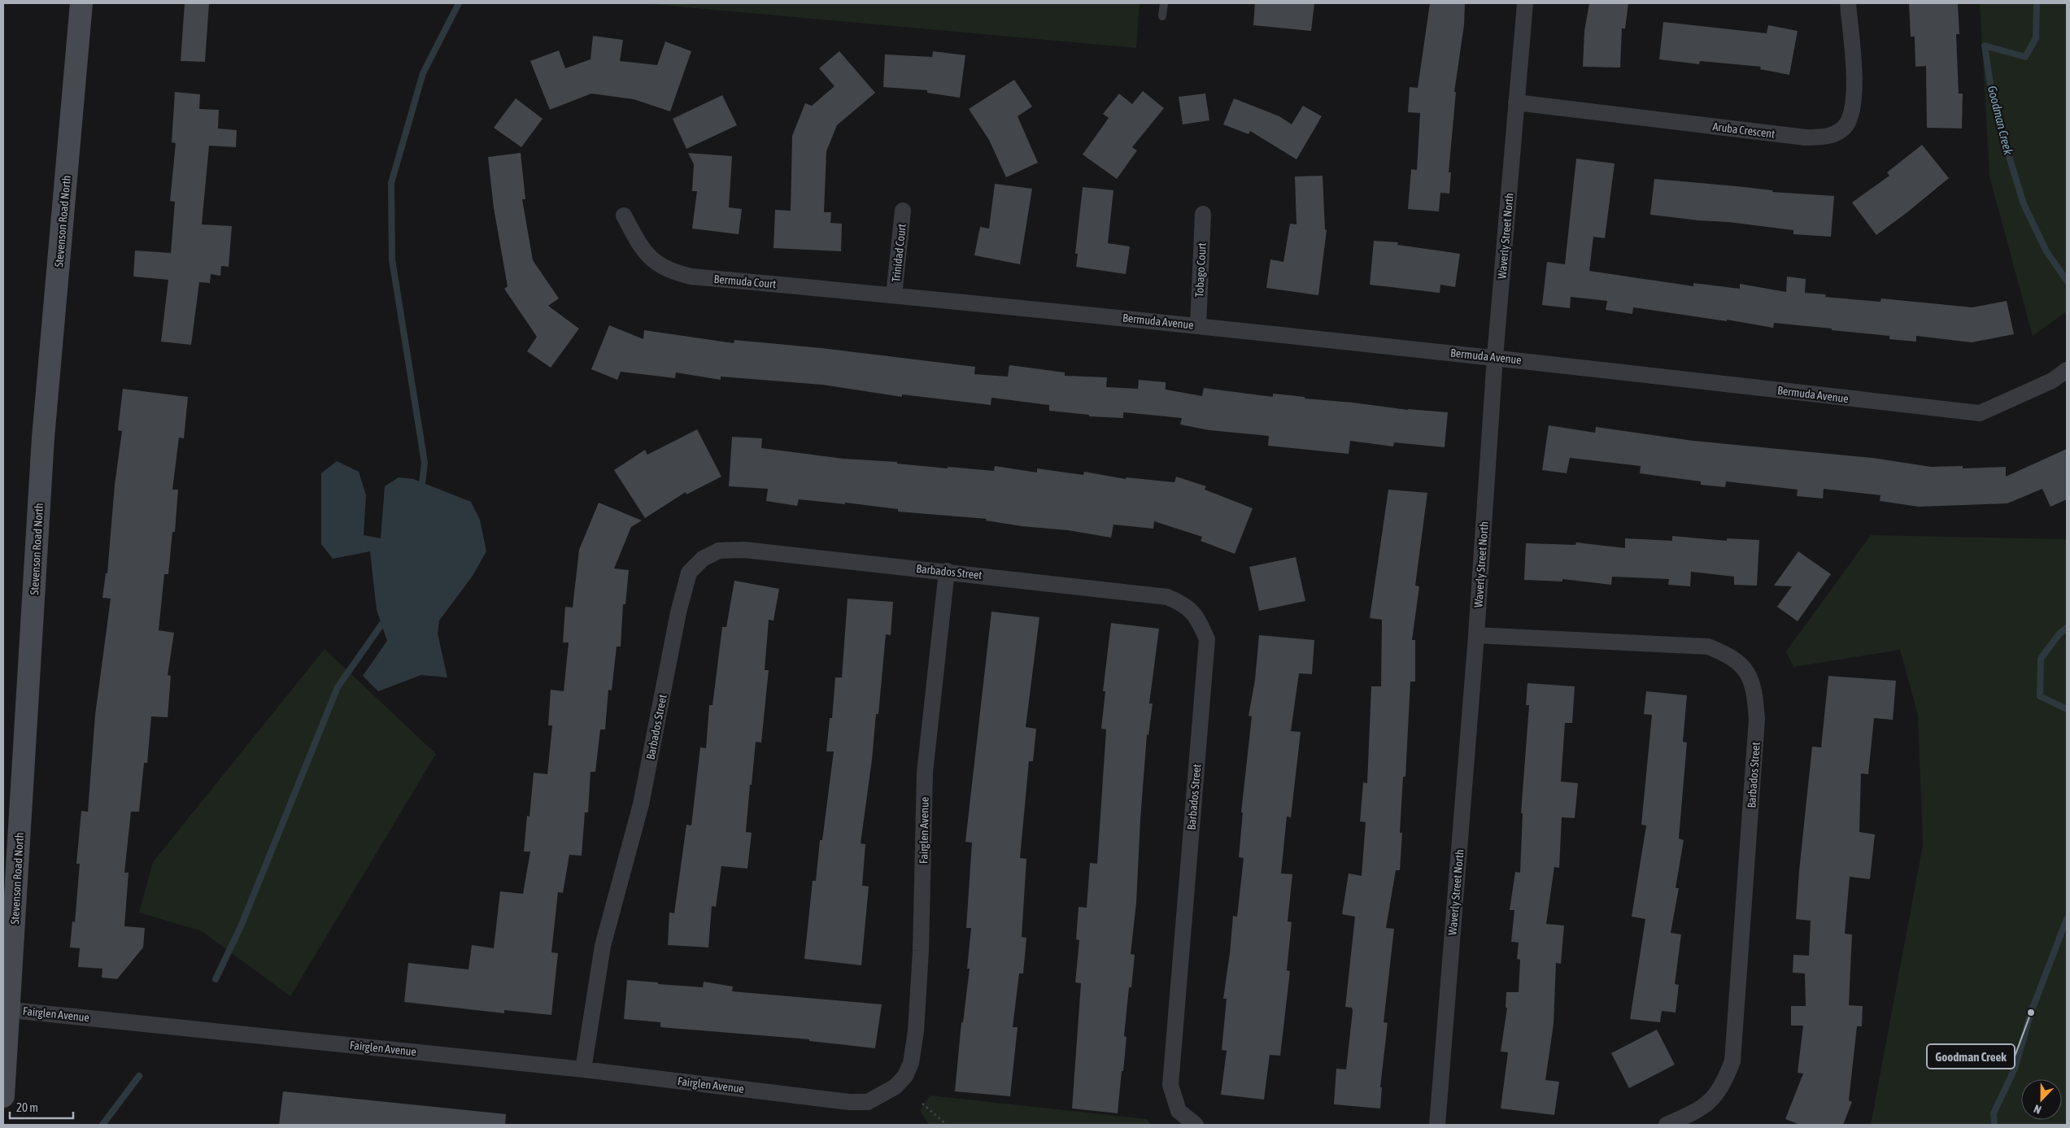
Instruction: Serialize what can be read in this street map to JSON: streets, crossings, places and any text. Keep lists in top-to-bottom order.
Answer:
{
  "streets": {
    "street": [
      "Aruba Crescent",
      "Stevenson Road North",
      "Waverly Street North",
      "Trinidad Court",
      "Tobago Court",
      "Bermuda Court",
      "Bermuda Avenue",
      "Barbados Street",
      "Fairglen Avenue"
    ]
  },
  "crossings": [
    ["Aruba Crescent", "Waverly Street North"],
    ["Stevenson Road North", "Fairglen Avenue"],
    ["Waverly Street North", "Bermuda Avenue"],
    ["Waverly Street North", "Barbados Street"],
    ["Trinidad Court", "Bermuda Court"],
    ["Trinidad Court", "Bermuda Avenue"],
    ["Tobago Court", "Bermuda Avenue"],
    ["Bermuda Court", "Bermuda Avenue"],
    ["Barbados Street", "Fairglen Avenue"]
  ],
  "water": ["Goodman Creek"],
  "places": ["Goodman Creek"],
  "scale_bar": "20 m",
  "north": "bottom"
}
